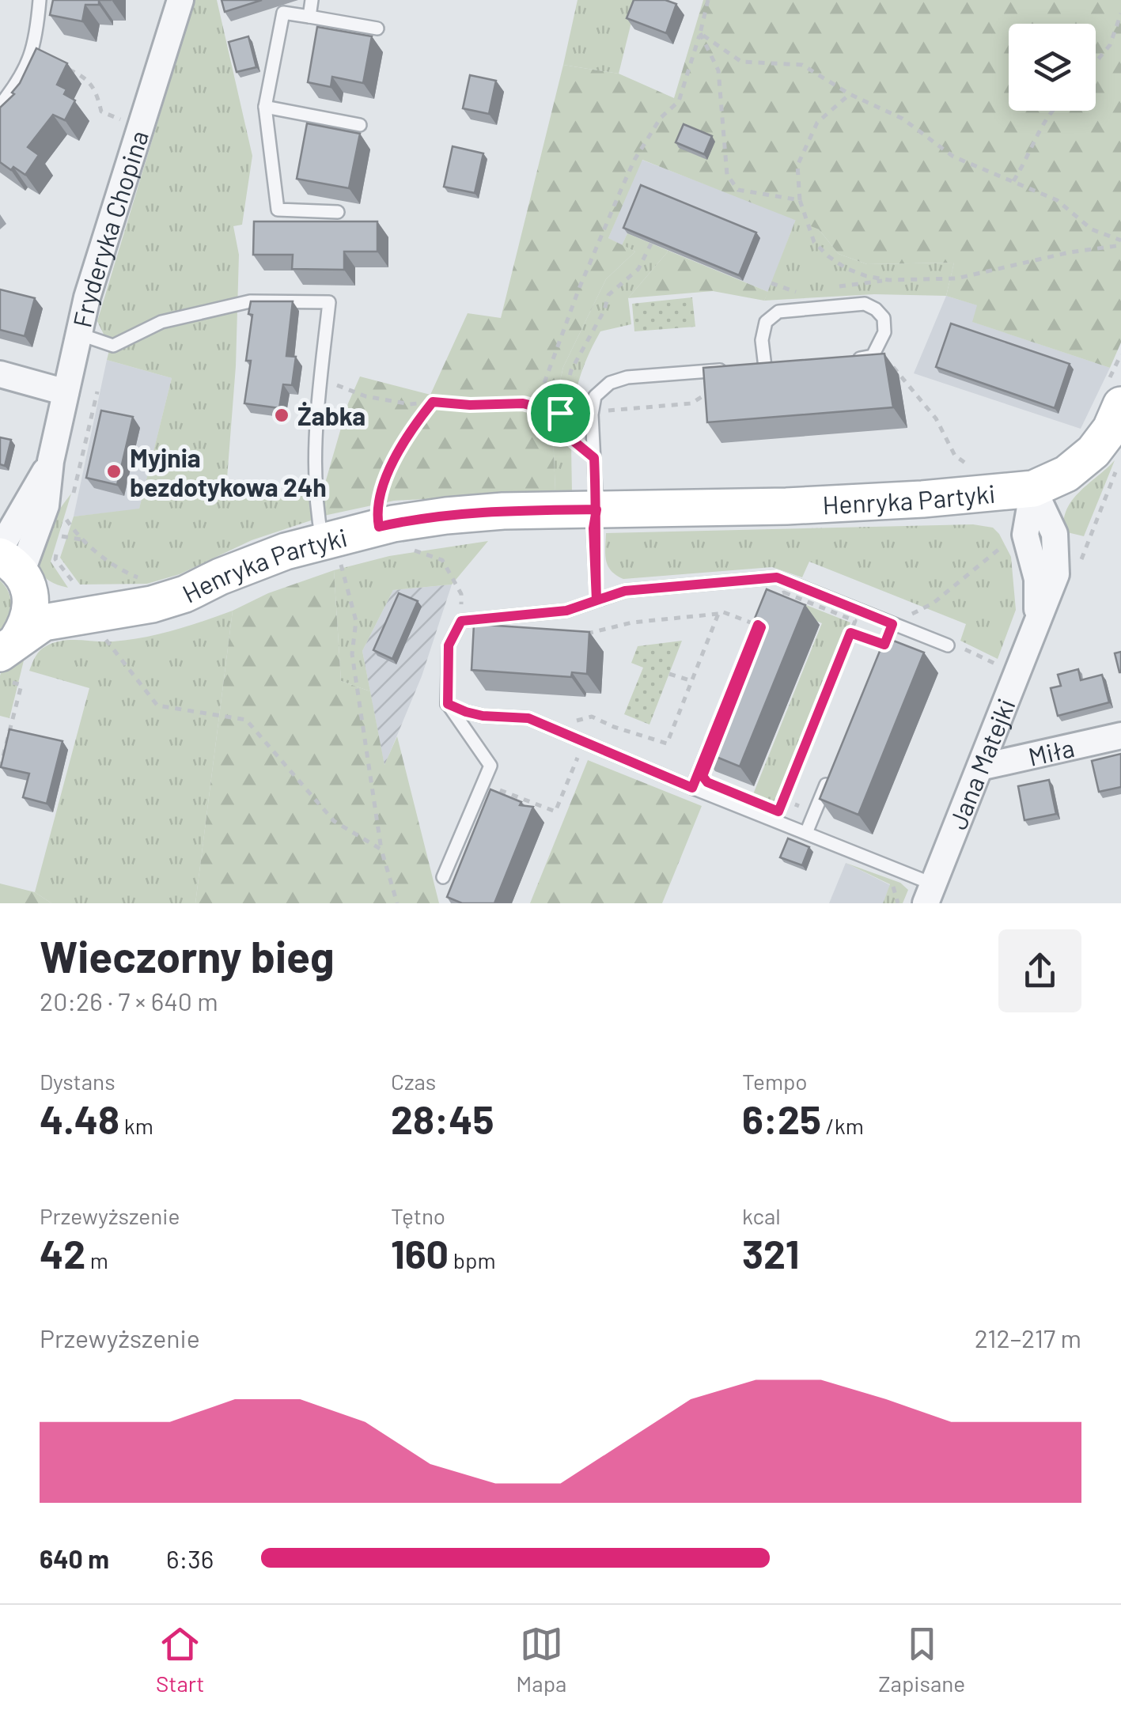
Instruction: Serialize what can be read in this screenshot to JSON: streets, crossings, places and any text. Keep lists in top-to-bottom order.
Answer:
{
  "streets": {
    "street": [
      "Fryderyka Chopina",
      "Henryka Partyki",
      "Miła",
      "Jana Matejki"
    ]
  },
  "crossings": [
    ["Fryderyka Chopina", "Henryka Partyki"],
    ["Henryka Partyki", "Jana Matejki"],
    ["Miła", "Jana Matejki"]
  ],
  "places": ["Żabka", "Myjnia bezdotykowa 24h"],
  "page": {
    "heading": ["Wieczorny bieg", "20:26 · 7 × 640 m"],
    "stats": [
      ["Dystans", "4.48 km"],
      ["Czas", "28:45"],
      ["Tempo", "6:25 /km"],
      ["Przewyższenie", "42 m"],
      ["Tętno", "160 bpm"],
      ["kcal", "321"]
    ],
    "chart": ["Przewyższenie", "212–217 m"],
    "list": [
      {
        "name": "640 m",
        "note": "6:36"
      }
    ],
    "tabs": ["Start", "Mapa", "Zapisane"]
  }
}
